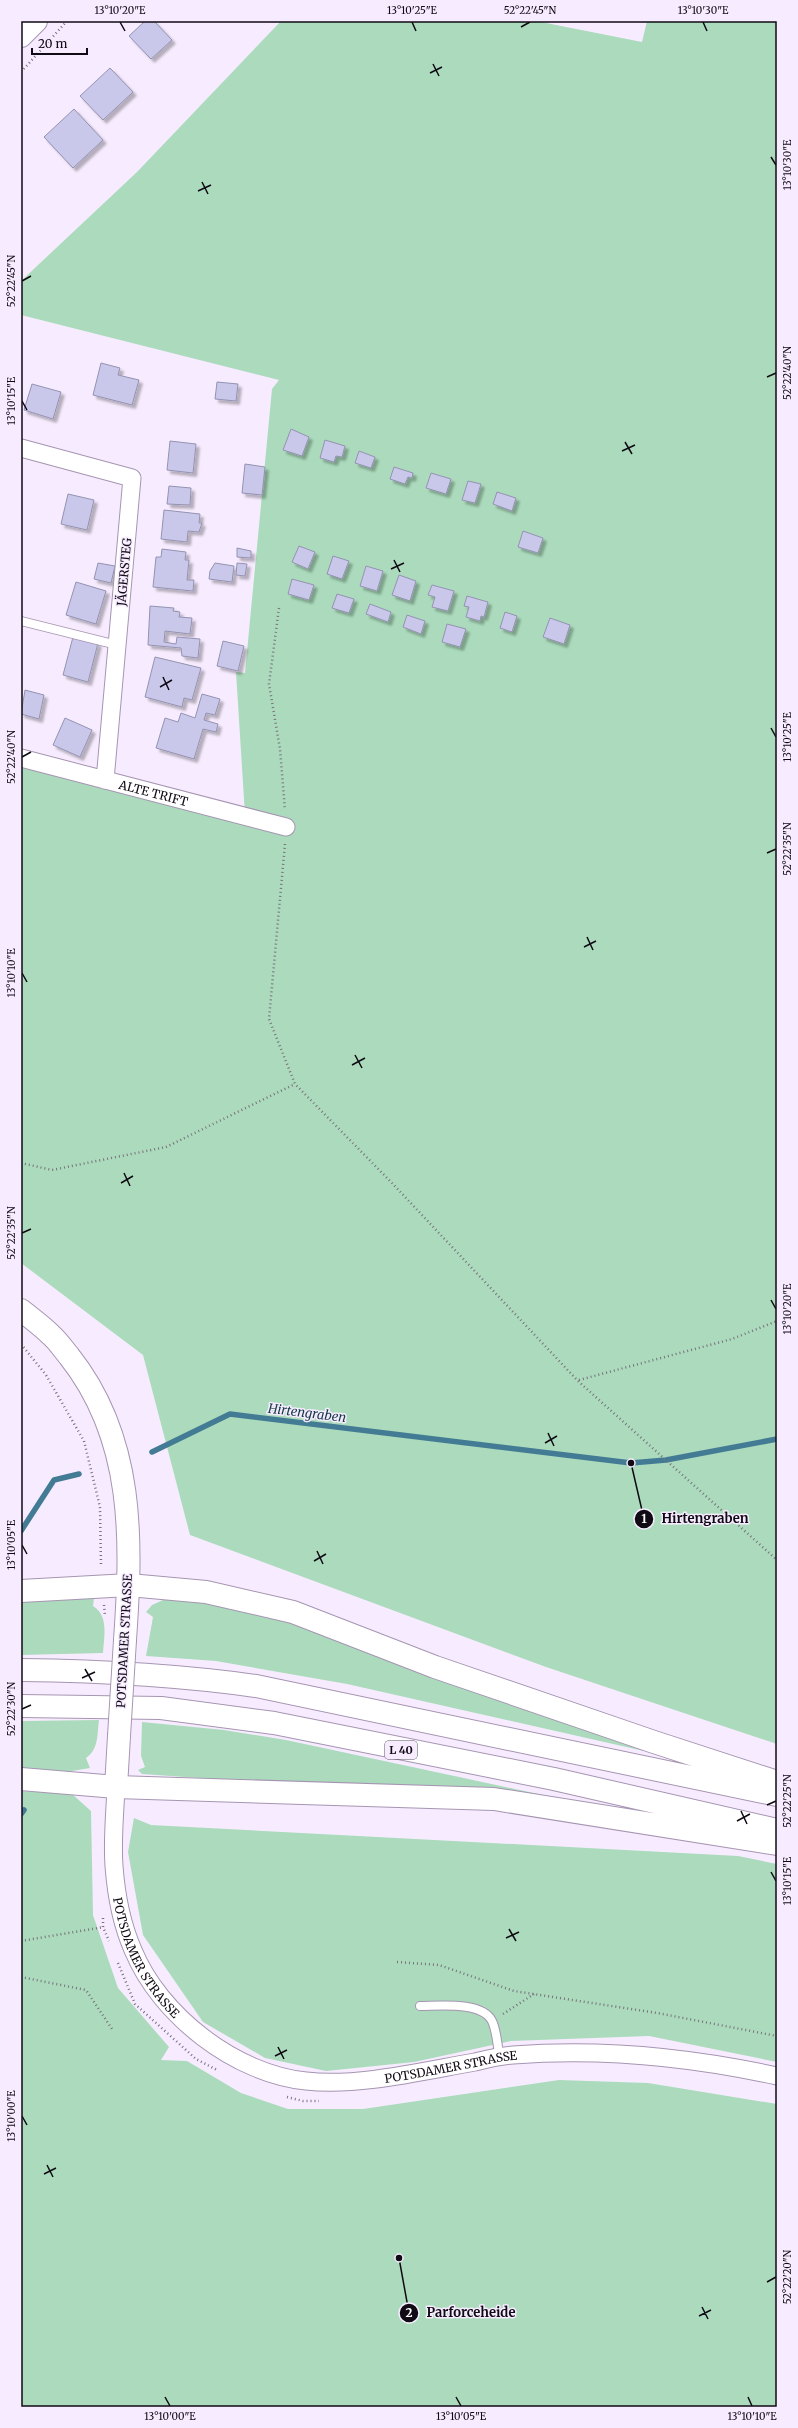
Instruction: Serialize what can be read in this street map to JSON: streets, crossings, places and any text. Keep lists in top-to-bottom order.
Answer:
{
  "streets": {
    "main road": ["POTSDAMER STRASSE", "L 40"],
    "street": ["JÄGERSTEG", "ALTE TRIFT"]
  },
  "crossings": [
    ["JÄGERSTEG", "ALTE TRIFT"]
  ],
  "water": ["Hirtengraben"],
  "places": ["Hirtengraben", "Parforceheide"],
  "scale_bar": "20 m",
  "coordinates": [
    "13°10'20\"E",
    "13°10'25\"E",
    "52°22'45\"N",
    "13°10'30\"E",
    "52°22'40\"N",
    "13°10'15\"E",
    "52°22'35\"N",
    "13°10'10\"E",
    "13°10'05\"E",
    "52°22'30\"N",
    "52°22'25\"N",
    "13°10'00\"E",
    "52°22'20\"N"
  ]
}
